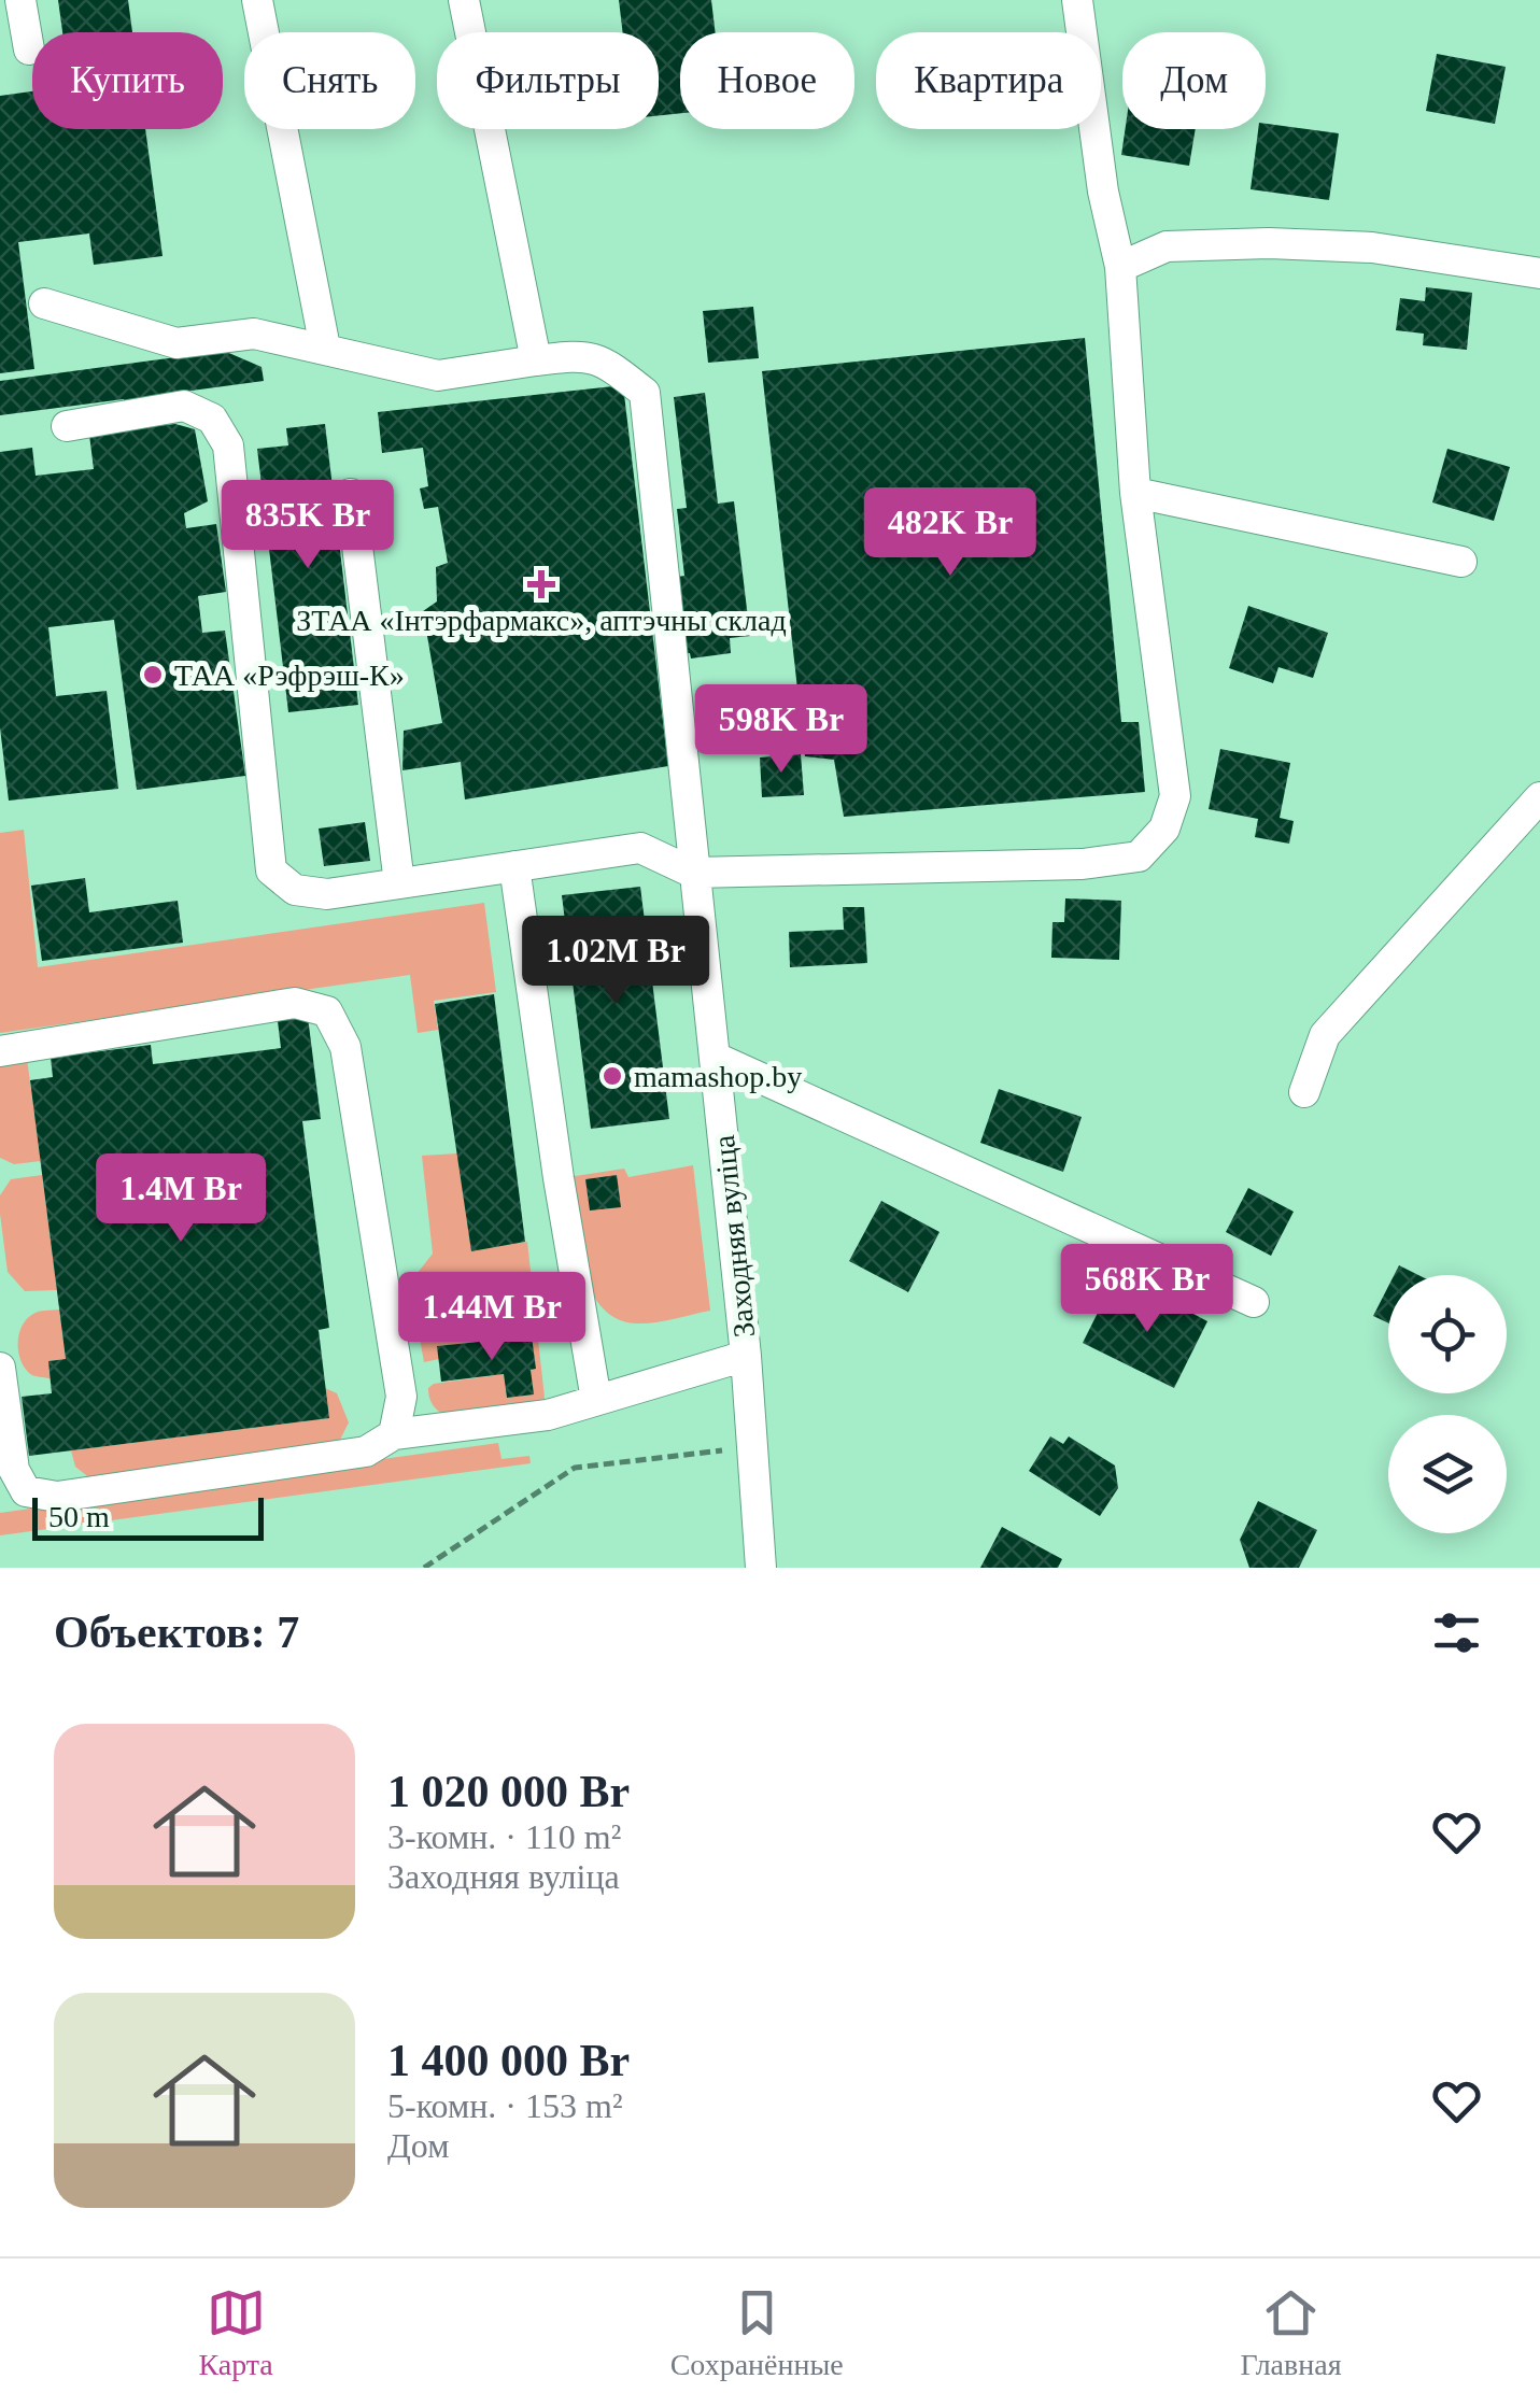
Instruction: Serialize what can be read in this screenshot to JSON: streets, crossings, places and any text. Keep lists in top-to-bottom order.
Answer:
{
  "streets": {
    "street": ["Заходняя вуліца"]
  },
  "places": {
    "health": ["ЗТАА «Інтэрфармакс», аптэчны склад"],
    "other": ["ТАА «Рэфрэш-К»", "mamashop.by"]
  },
  "scale_bar": "50 m",
  "page": {
    "chip": [
      "Купить",
      "Снять",
      "Фильтры",
      "Новое",
      "Квартира",
      "Дом"
    ],
    "price": [
      "835K Br",
      "482K Br",
      "598K Br",
      "1.02M Br",
      "1.4M Br",
      "568K Br",
      "1.44M Br"
    ],
    "scale": "50 m",
    "heading": "Объектов: 7",
    "list": [
      {
        "name": "1 020 000 Br",
        "note": "3-комн. · 110 m² · Заходняя вуліца"
      },
      {
        "name": "1 400 000 Br",
        "note": "5-комн. · 153 m² · Дом"
      }
    ],
    "tabs": ["Карта", "Сохранённые", "Главная"]
  }
}
